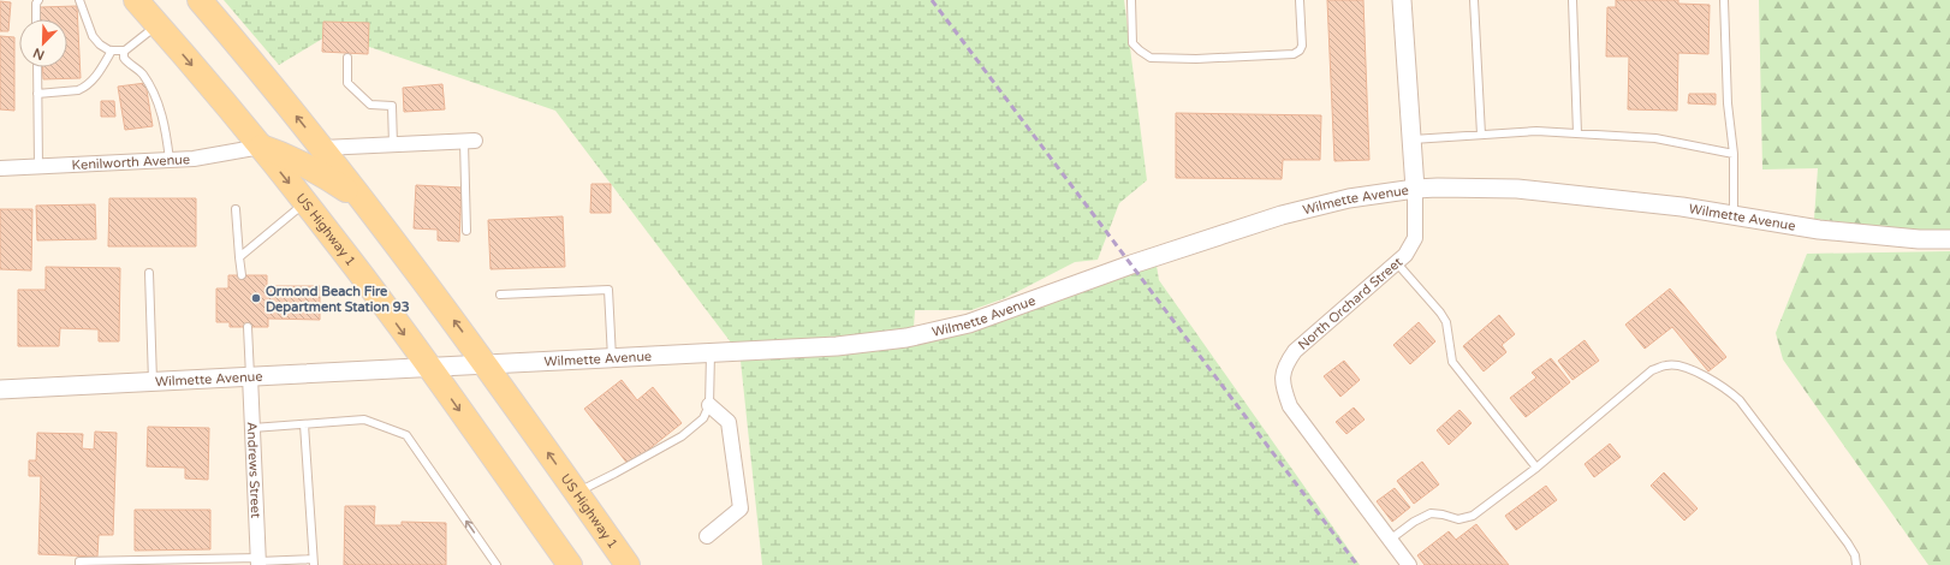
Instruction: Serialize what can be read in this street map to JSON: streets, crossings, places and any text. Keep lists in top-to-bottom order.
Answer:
{
  "streets": {
    "main road": ["US Highway 1"],
    "street": [
      "Kenilworth Avenue",
      "Wilmette Avenue",
      "North Orchard Street",
      "Andrews Street"
    ]
  },
  "crossings": [
    ["Kenilworth Avenue", "US Highway 1"],
    ["Wilmette Avenue", "US Highway 1"],
    ["Wilmette Avenue", "North Orchard Street"],
    ["Wilmette Avenue", "Andrews Street"]
  ],
  "places": ["Ormond Beach Fire Department Station 93"],
  "north": "bottom left"
}
